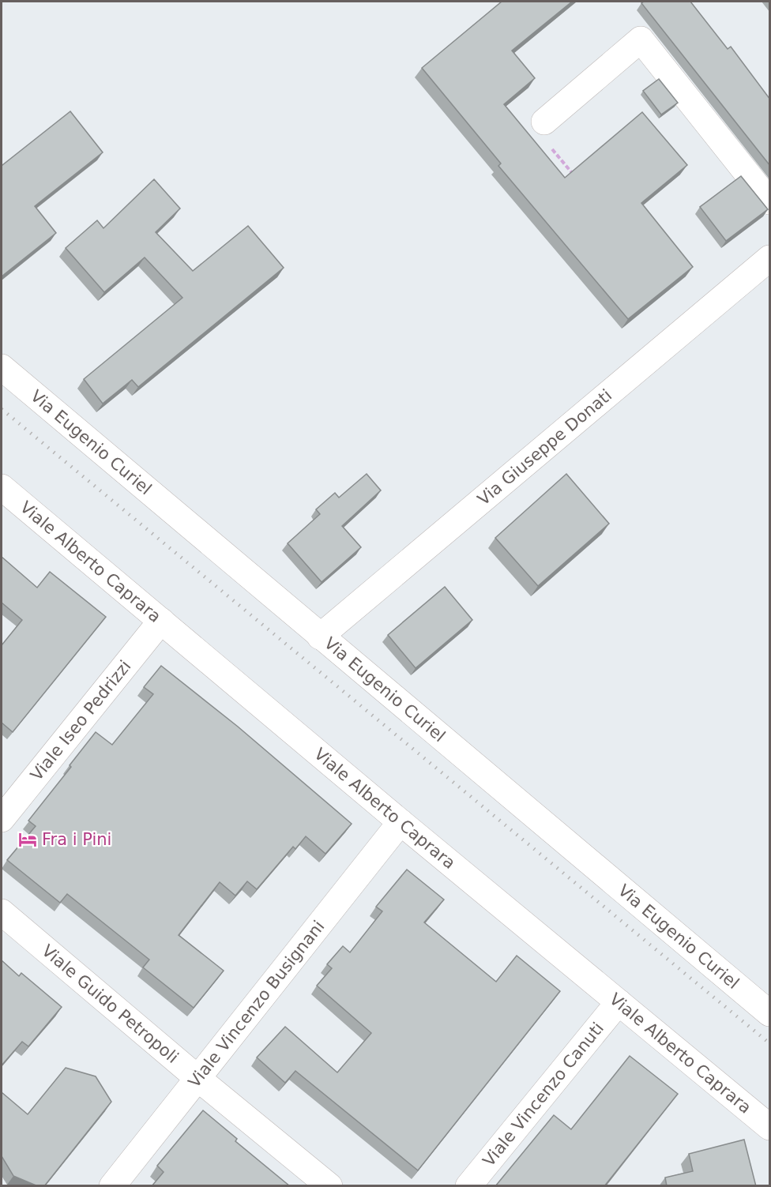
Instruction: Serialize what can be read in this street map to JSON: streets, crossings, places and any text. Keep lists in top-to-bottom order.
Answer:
{
  "streets": {
    "street": [
      "Via Eugenio Curiel",
      "Via Giuseppe Donati",
      "Viale Alberto Caprara",
      "Viale Iseo Pedrizzi",
      "Viale Vincenzo Busignani",
      "Viale Guido Petropoli",
      "Viale Vincenzo Canuti"
    ]
  },
  "crossings": [
    ["Via Eugenio Curiel", "Via Giuseppe Donati"],
    ["Viale Alberto Caprara", "Viale Iseo Pedrizzi"],
    ["Viale Alberto Caprara", "Viale Vincenzo Busignani"],
    ["Viale Alberto Caprara", "Viale Vincenzo Canuti"],
    ["Viale Vincenzo Busignani", "Viale Guido Petropoli"]
  ],
  "places": {
    "hotel": ["Fra i Pini"]
  }
}
